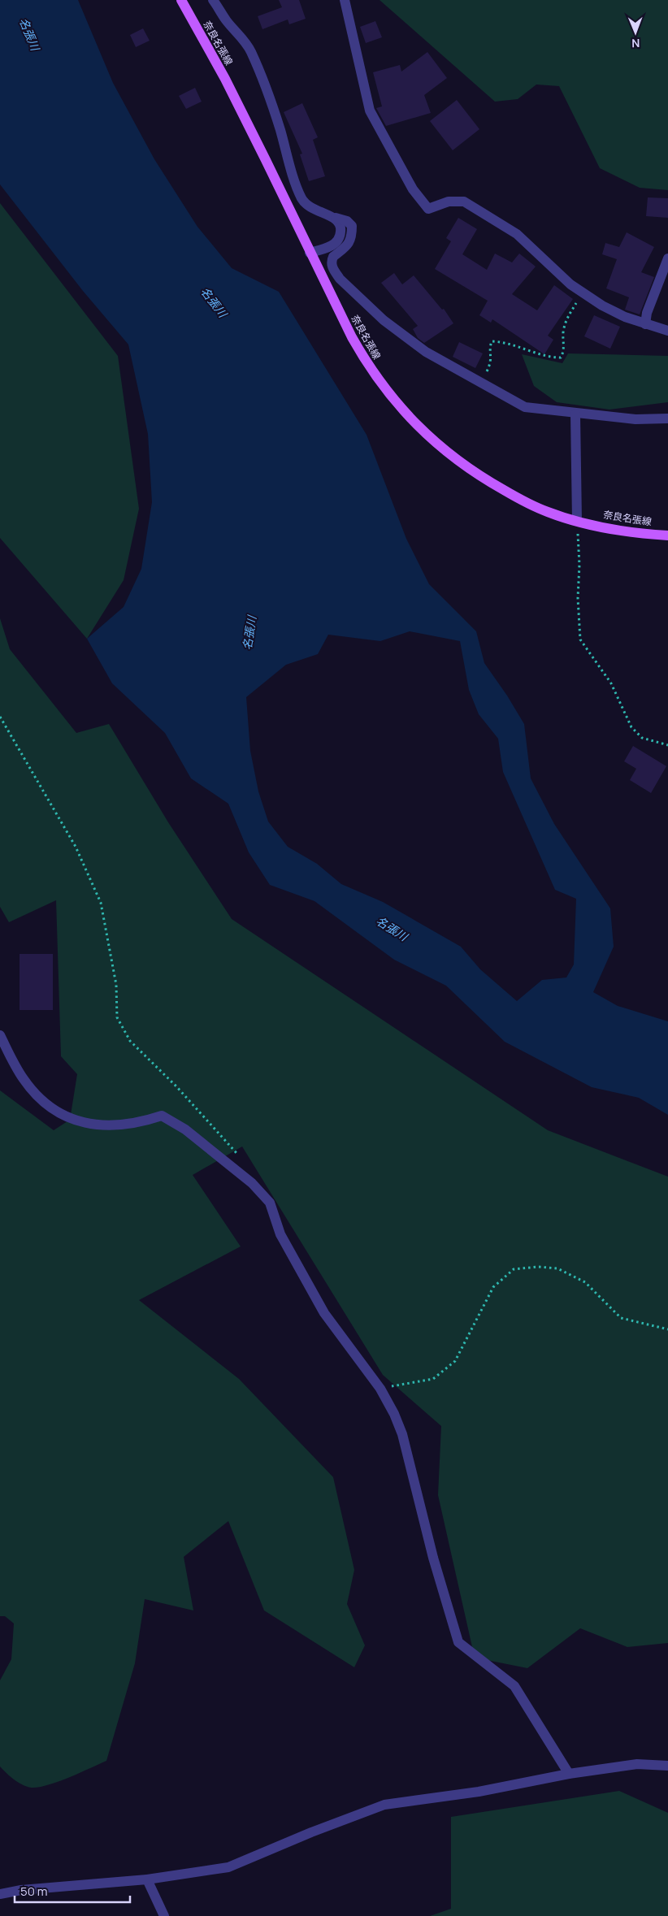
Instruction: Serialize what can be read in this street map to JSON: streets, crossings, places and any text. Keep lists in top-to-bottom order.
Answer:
{
  "streets": {
    "main road": ["奈良名張線"]
  },
  "water": ["名張川"],
  "scale_bar": "50 m",
  "north": "bottom"
}
